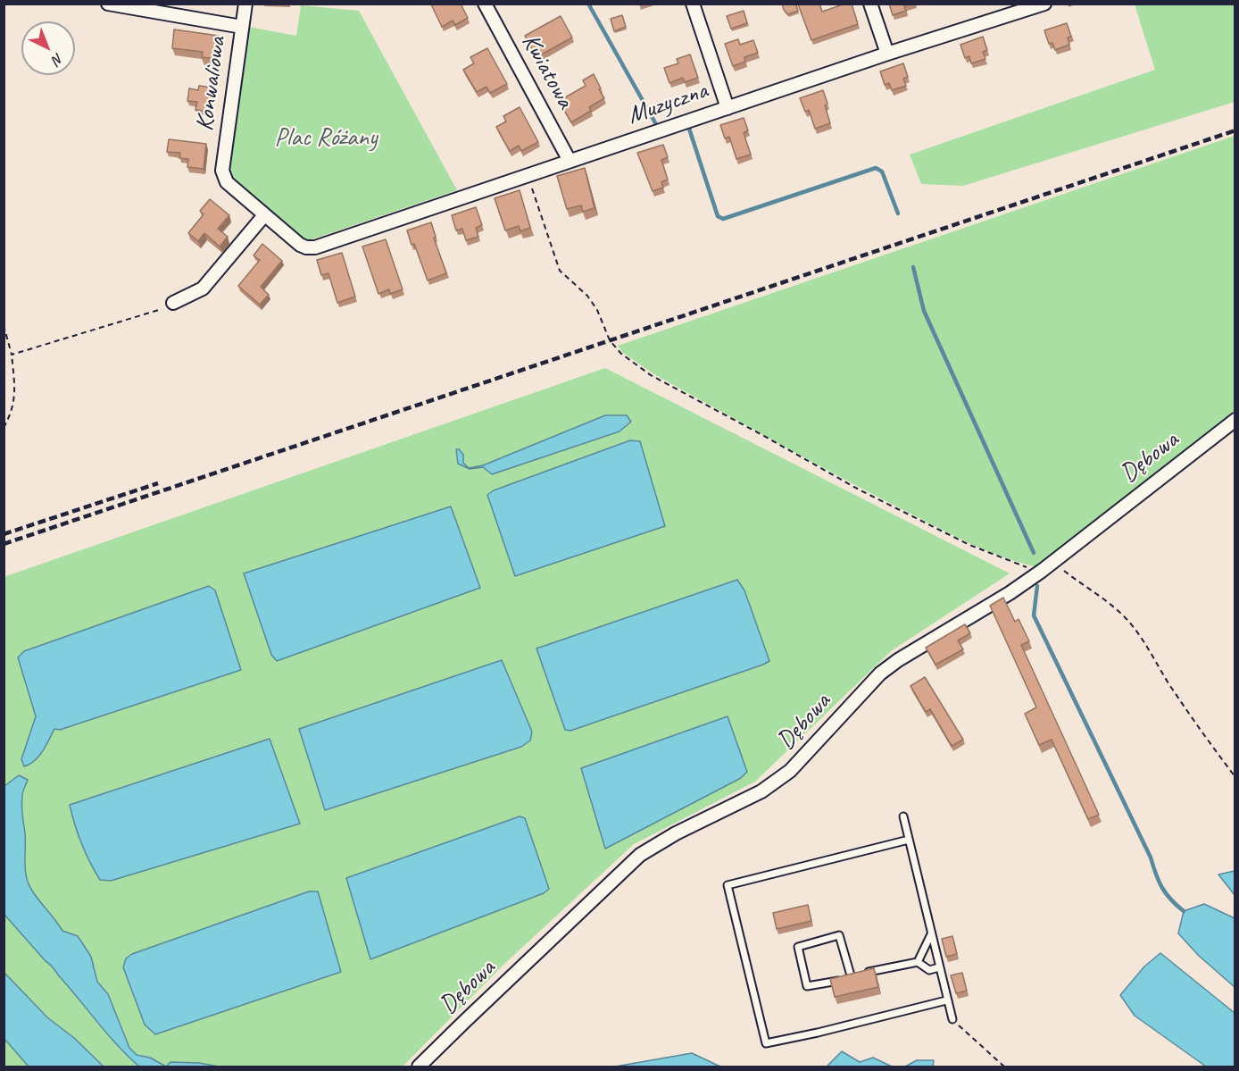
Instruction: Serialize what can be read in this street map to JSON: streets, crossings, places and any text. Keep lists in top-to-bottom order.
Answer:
{
  "streets": {
    "street": [
      "Kwiatowa",
      "Konwaliowa",
      "Muzyczna",
      "Dębowa"
    ]
  },
  "crossings": [
    ["Kwiatowa", "Muzyczna"],
    ["Konwaliowa", "Muzyczna"]
  ],
  "parks": ["Plac Różany"],
  "north": "bottom right"
}
